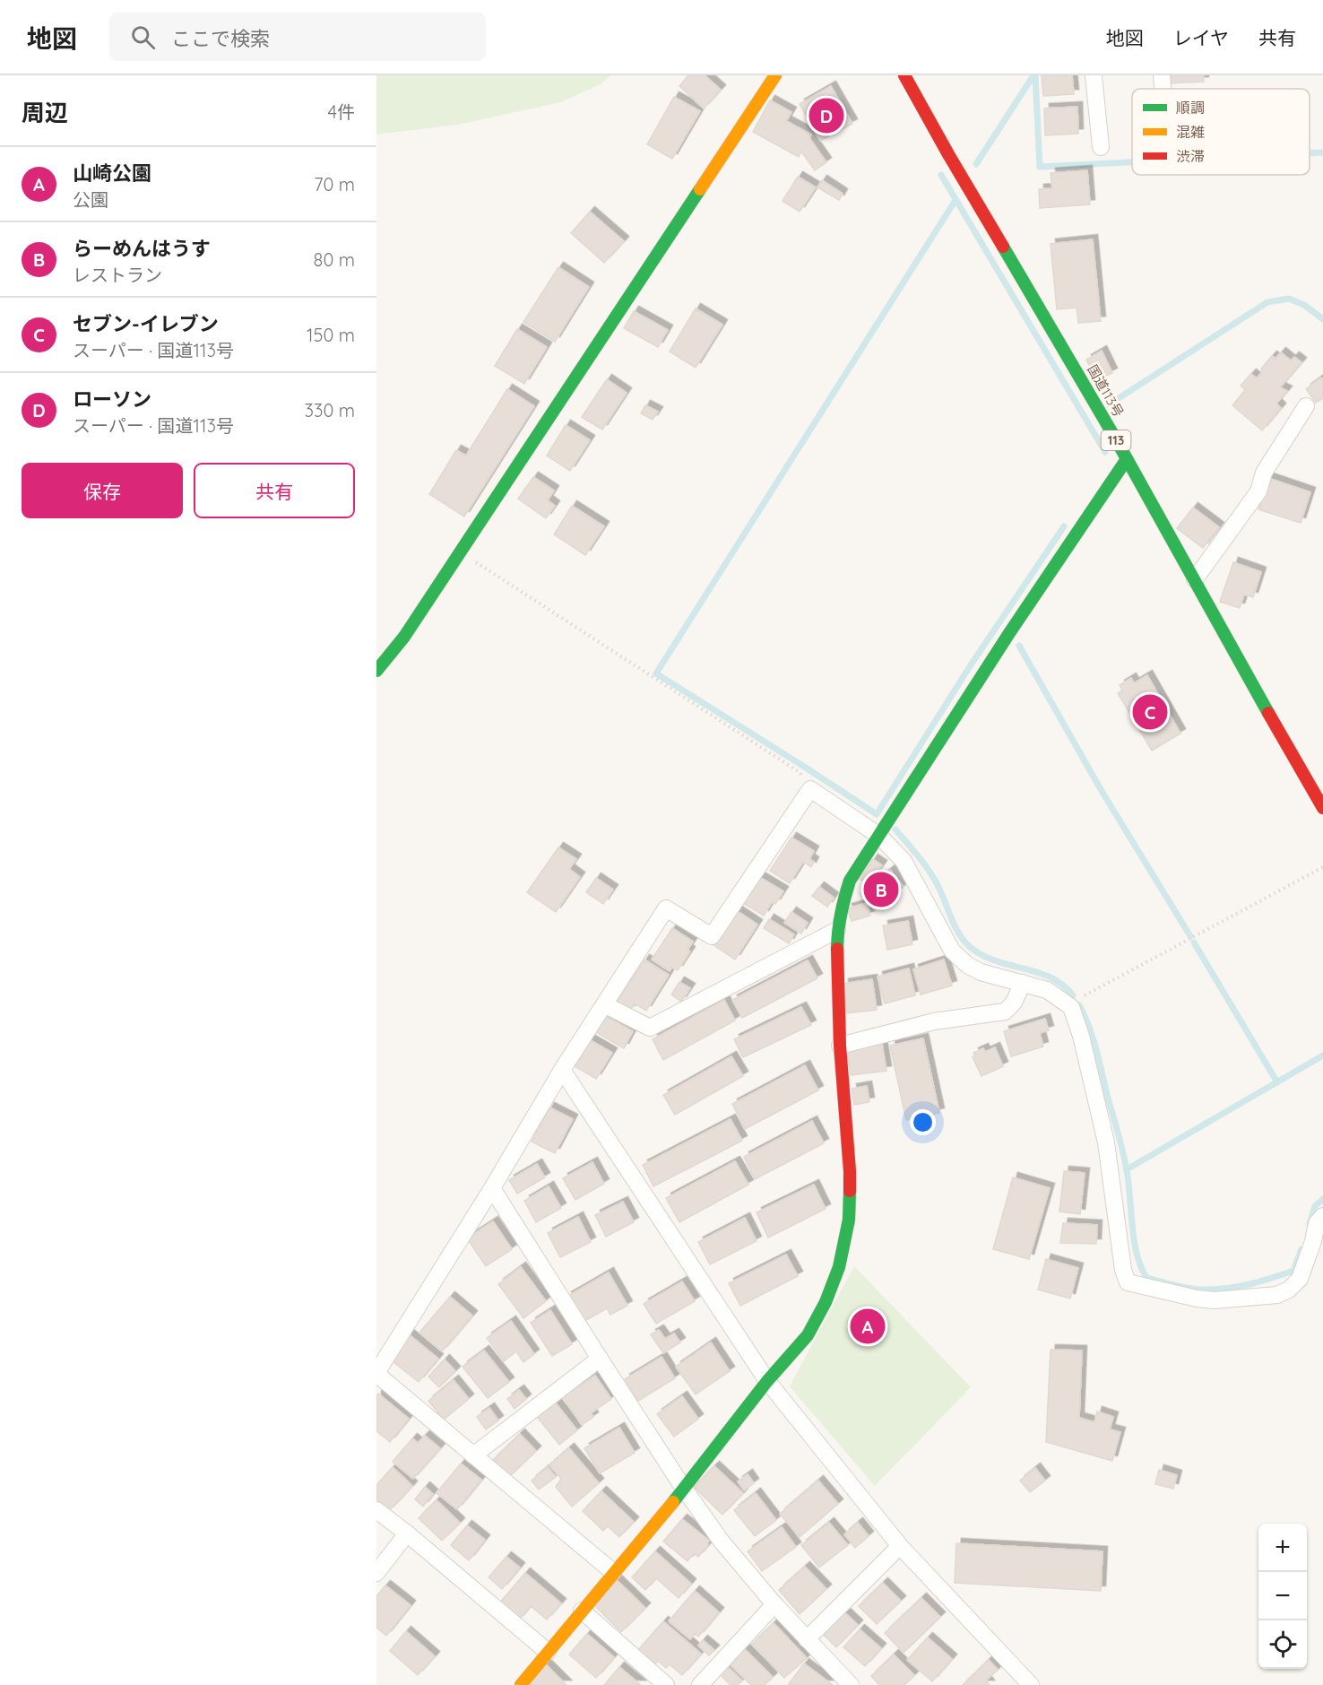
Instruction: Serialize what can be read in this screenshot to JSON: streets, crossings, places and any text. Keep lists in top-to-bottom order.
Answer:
{
  "streets": {
    "main road": ["国道113号", "113"]
  },
  "legend": ["順調", "混雑", "渋滞"],
  "page": {
    "header": "地図",
    "search": "ここで検索",
    "nav": ["地図", "レイヤ", "共有"],
    "heading": ["周辺", "4件"],
    "pins": [
      "D",
      "C",
      "B",
      "A"
    ],
    "list": [
      {
        "mark": "A",
        "name": "山崎公園",
        "note": "公園",
        "value": "70 m"
      },
      {
        "mark": "B",
        "name": "らーめんはうす",
        "note": "レストラン",
        "value": "80 m"
      },
      {
        "mark": "C",
        "name": "セブン-イレブン",
        "note": "スーパー · 国道113号",
        "value": "150 m"
      },
      {
        "mark": "D",
        "name": "ローソン",
        "note": "スーパー · 国道113号",
        "value": "330 m"
      }
    ],
    "buttons": ["保存", "共有"],
    "map_buttons": ["+", "−"]
  }
}
